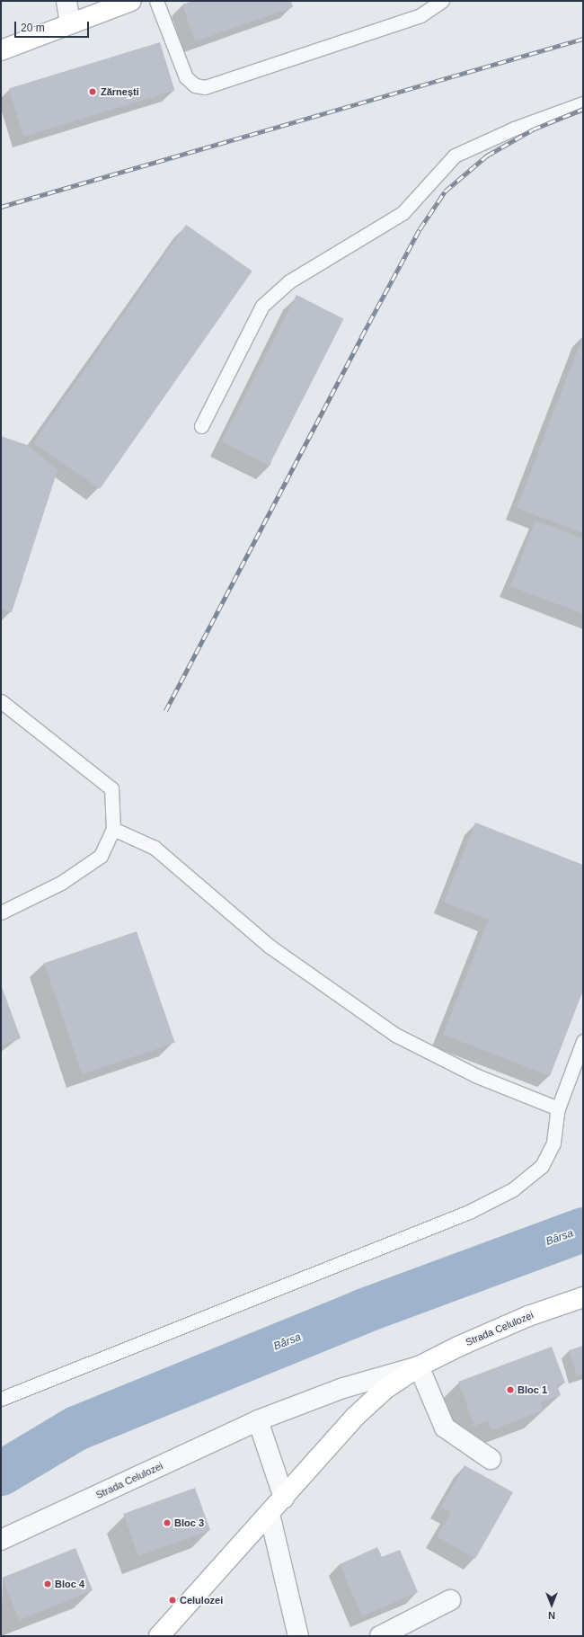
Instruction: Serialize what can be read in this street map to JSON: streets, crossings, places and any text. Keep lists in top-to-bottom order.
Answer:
{
  "streets": {
    "street": ["Strada Celulozei"]
  },
  "water": ["Bârsa"],
  "places": [
    "Zărnești",
    "Bloc 1",
    "Bloc 3",
    "Bloc 4",
    "Celulozei"
  ],
  "scale_bar": "20 m",
  "north": "bottom"
}
